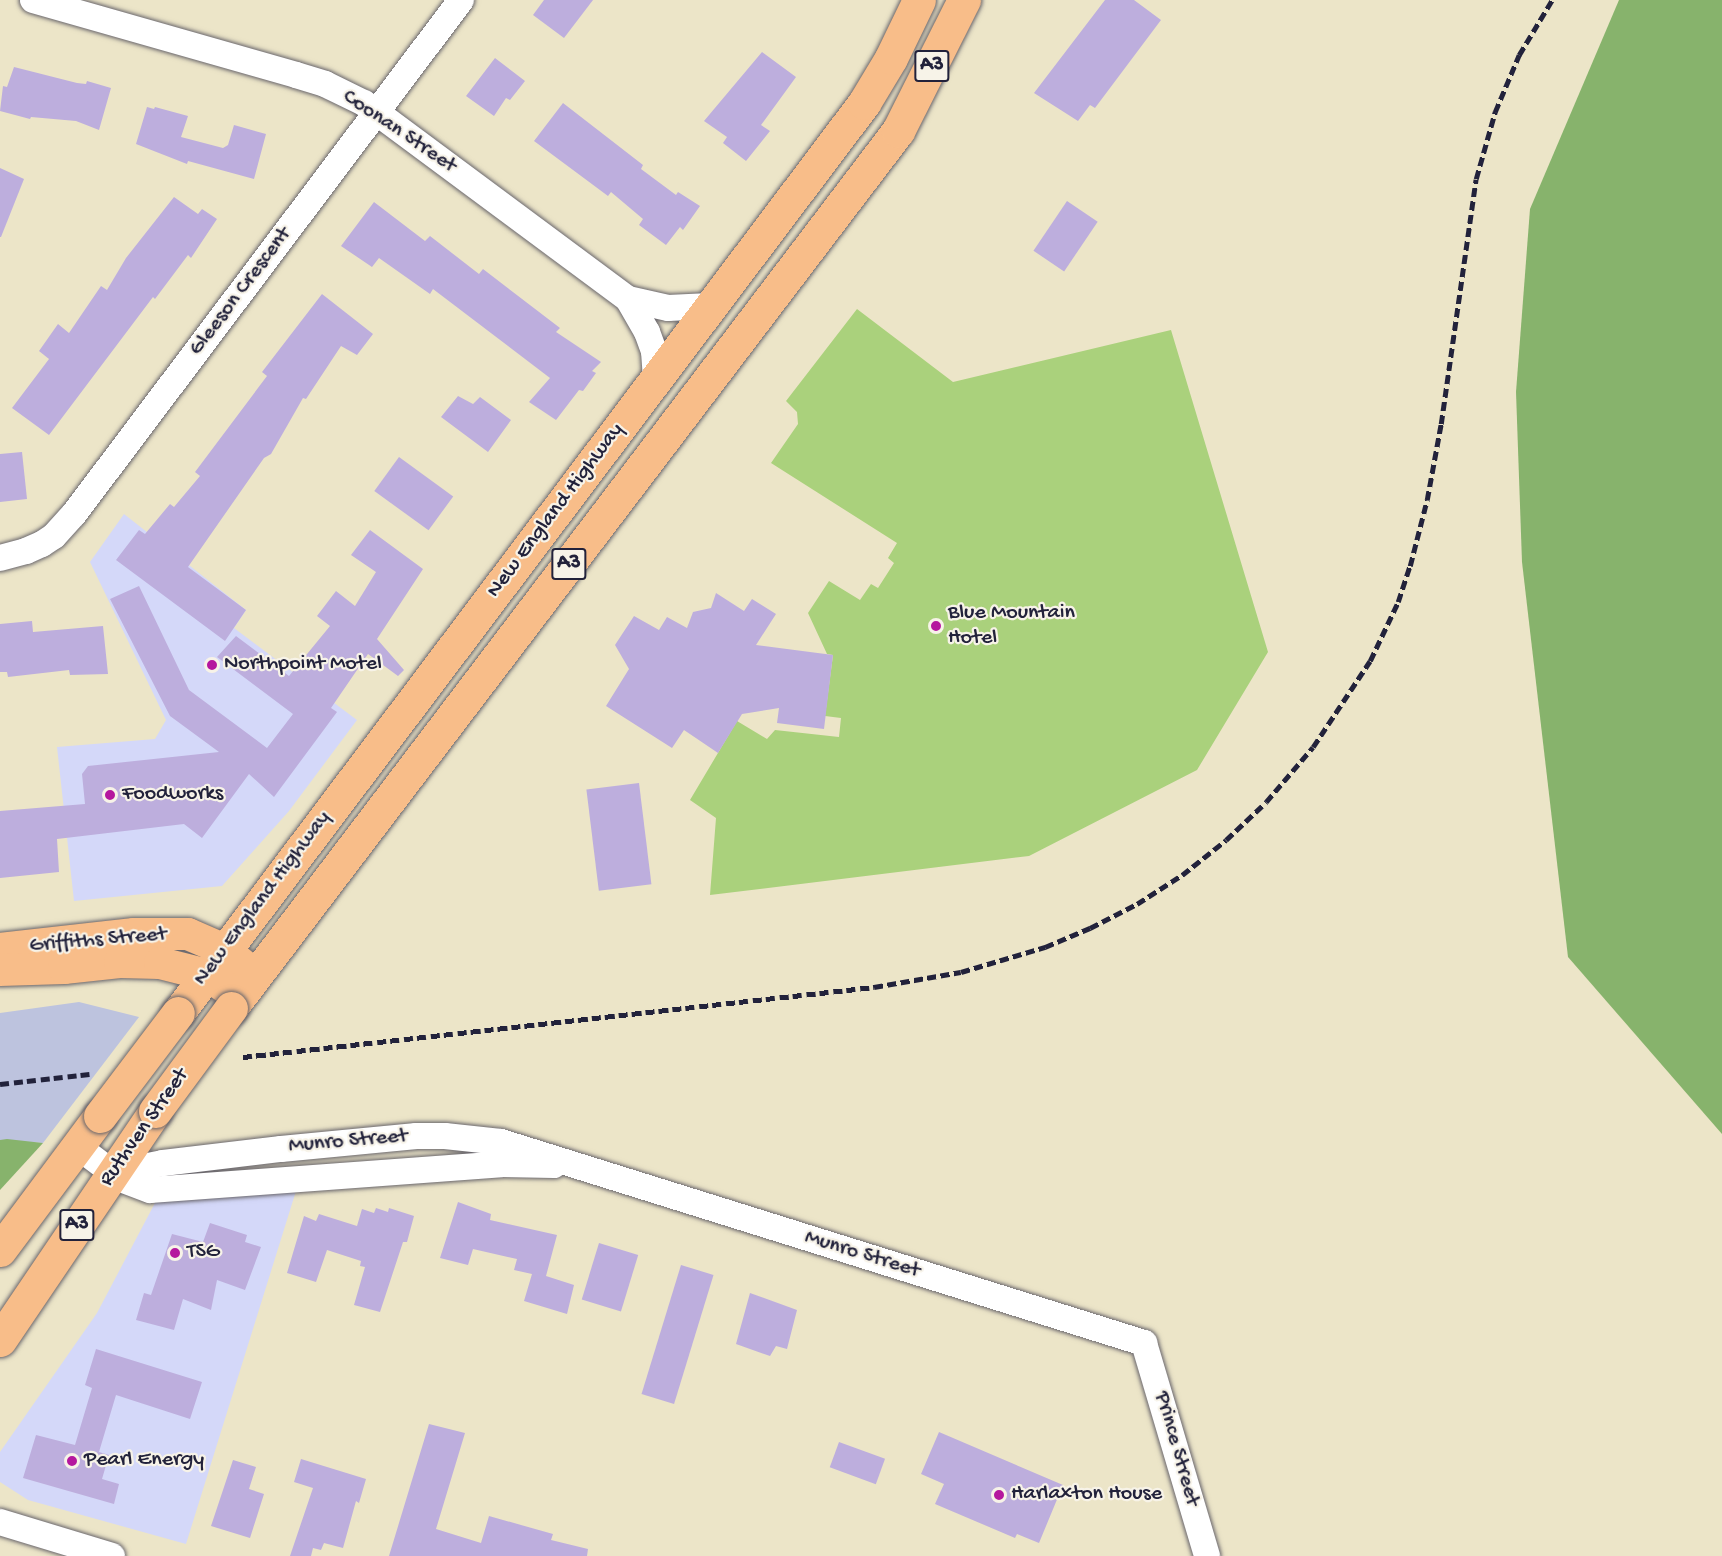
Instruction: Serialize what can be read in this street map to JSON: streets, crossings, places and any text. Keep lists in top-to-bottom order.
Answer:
{
  "streets": {
    "highway": ["A3", "New England Highway", "Ruthven Street"],
    "main road": ["Griffiths Street"],
    "street": [
      "Coonan Street",
      "Gleeson Crescent",
      "Munro Street",
      "Prince Street"
    ]
  },
  "crossings": [
    ["Coonan Street", "Gleeson Crescent"],
    ["Coonan Street", "New England Highway"],
    ["New England Highway", "Griffiths Street"],
    ["New England Highway", "Ruthven Street"],
    ["Griffiths Street", "Ruthven Street"],
    ["Ruthven Street", "Munro Street"],
    ["Munro Street", "Prince Street"]
  ],
  "places": [
    "Blue Mountain Hotel",
    "Northpoint Motel",
    "Foodworks",
    "TSG",
    "Pearl Energy",
    "Harlaxton House"
  ]
}
